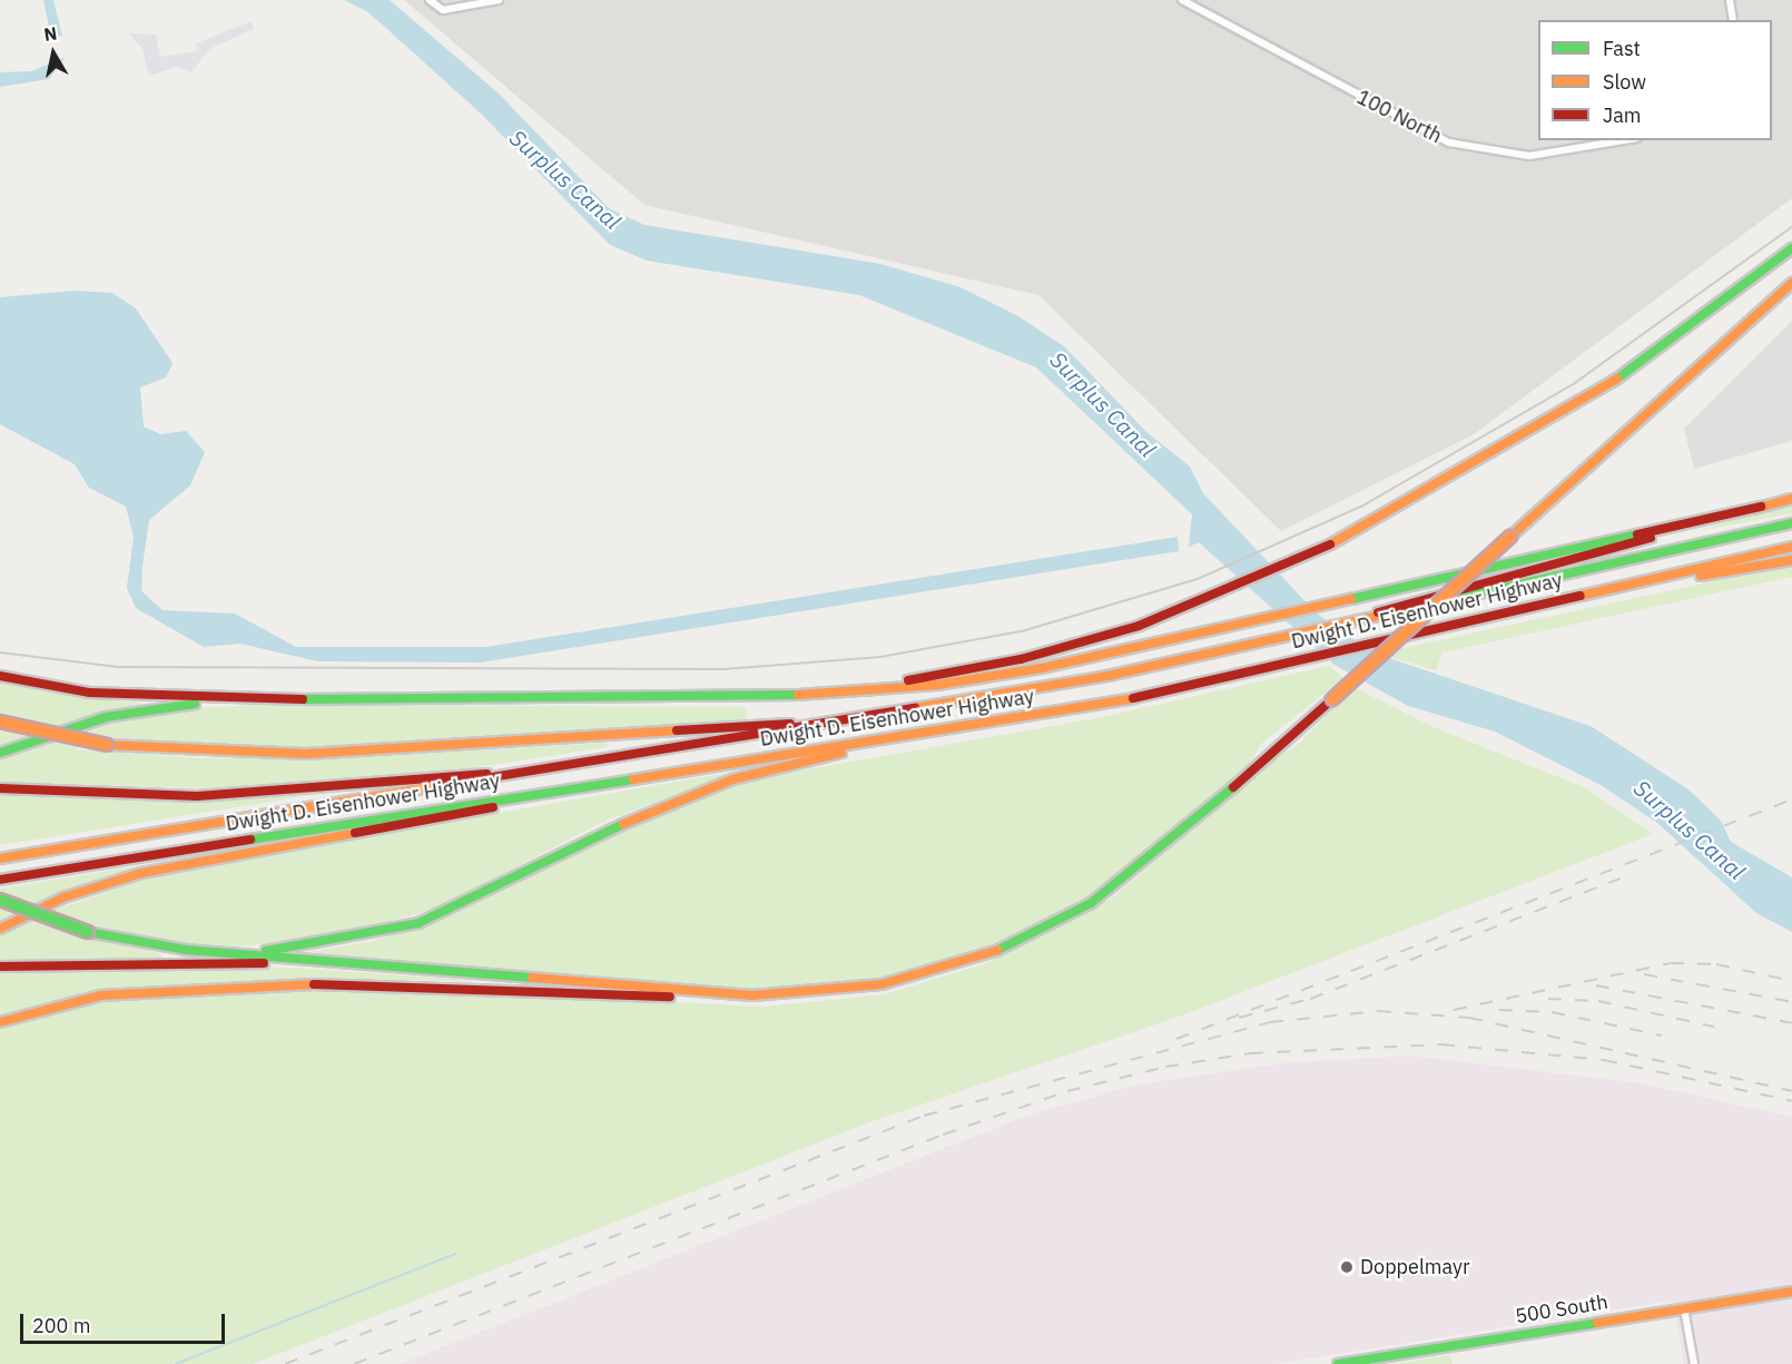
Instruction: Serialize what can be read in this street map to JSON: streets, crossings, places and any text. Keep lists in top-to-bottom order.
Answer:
{
  "streets": {
    "main road": ["Dwight D. Eisenhower Highway", "500 South"],
    "street": ["100 North"]
  },
  "water": ["Surplus Canal"],
  "places": ["Doppelmayr"],
  "legend": ["Fast", "Slow", "Jam"],
  "scale_bar": "200 m",
  "north": "top"
}
